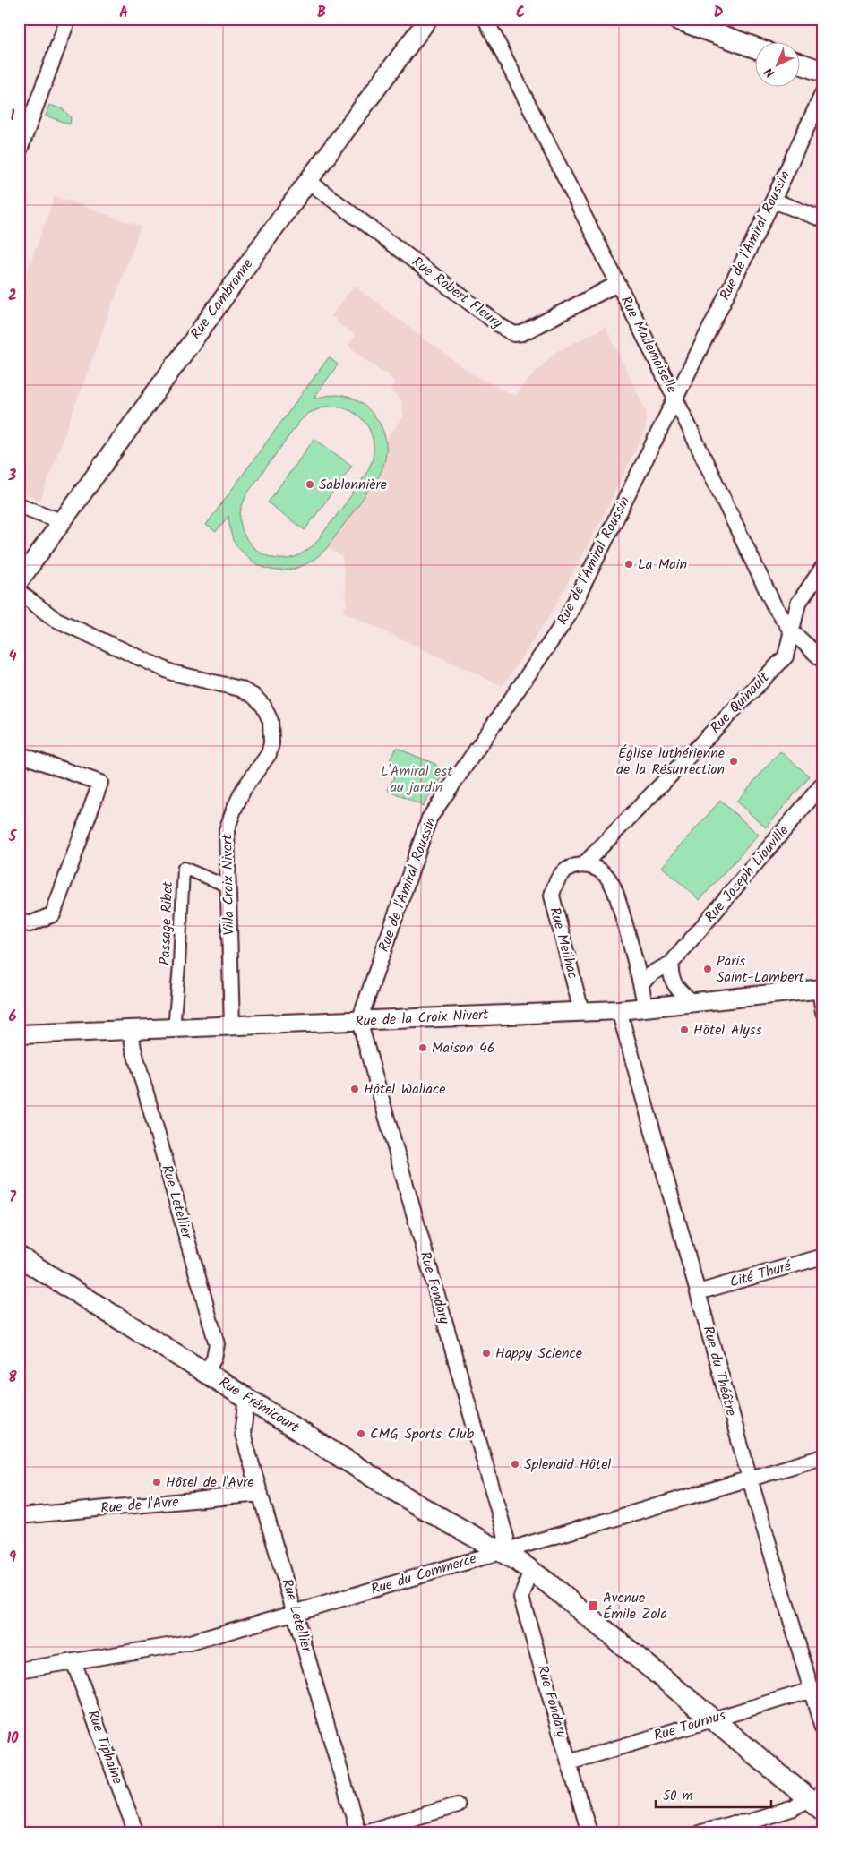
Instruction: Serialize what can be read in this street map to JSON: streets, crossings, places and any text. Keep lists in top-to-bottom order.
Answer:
{
  "streets": {
    "main road": ["Rue Frémicourt"],
    "street": [
      "Rue de l'Amiral Roussin",
      "Rue Robert Fleury",
      "Rue Cambronne",
      "Rue Mademoiselle",
      "Rue Quinault",
      "Rue Joseph Liouville",
      "Villa Croix Nivert",
      "Passage Ribet",
      "Rue Meilhac",
      "Rue de la Croix Nivert",
      "Rue Letellier",
      "Cité Thuré",
      "Rue Fondary",
      "Rue du Théâtre",
      "Rue de l'Avre",
      "Rue du Commerce",
      "Rue Tournus",
      "Rue Tiphaine"
    ]
  },
  "crossings": [
    ["Rue de l'Amiral Roussin", "Rue Mademoiselle"],
    ["Rue de l'Amiral Roussin", "Rue de la Croix Nivert"],
    ["Rue de l'Amiral Roussin", "Rue Fondary"],
    ["Rue Robert Fleury", "Rue Cambronne"],
    ["Rue Robert Fleury", "Rue Mademoiselle"],
    ["Rue Mademoiselle", "Rue Quinault"],
    ["Rue Quinault", "Rue Meilhac"],
    ["Villa Croix Nivert", "Passage Ribet"],
    ["Villa Croix Nivert", "Rue de la Croix Nivert"],
    ["Passage Ribet", "Rue de la Croix Nivert"],
    ["Rue Meilhac", "Rue de la Croix Nivert"],
    ["Rue de la Croix Nivert", "Rue Letellier"],
    ["Rue de la Croix Nivert", "Rue Fondary"],
    ["Rue de la Croix Nivert", "Rue du Théâtre"],
    ["Rue Letellier", "Rue Frémicourt"],
    ["Rue Letellier", "Rue de l'Avre"],
    ["Rue Letellier", "Rue du Commerce"],
    ["Cité Thuré", "Rue du Théâtre"],
    ["Rue Fondary", "Rue Frémicourt"],
    ["Rue Fondary", "Rue du Commerce"],
    ["Rue Fondary", "Rue Tournus"],
    ["Rue du Théâtre", "Rue du Commerce"],
    ["Rue du Théâtre", "Rue Tournus"],
    ["Rue Frémicourt", "Rue du Commerce"],
    ["Rue du Commerce", "Rue Tiphaine"]
  ],
  "parks": ["L'Amiral est au jardin"],
  "places": {
    "other": [
      "Sablonnière",
      "La Main",
      "Église luthérienne de la Résurrection",
      "Paris Saint-Lambert",
      "Hôtel Alyss",
      "Maison 46",
      "Hôtel Wallace",
      "Happy Science",
      "CMG Sports Club",
      "Splendid Hôtel",
      "Hôtel de l'Avre"
    ],
    "transit": ["Avenue Émile Zola"]
  },
  "scale_bar": "50 m",
  "north": "bottom left",
  "grid": {
    "columns": [
      "A",
      "B",
      "C",
      "D"
    ],
    "rows": [
      "1",
      "2",
      "3",
      "4",
      "5",
      "6",
      "7",
      "8",
      "9",
      "10"
    ]
  }
}
